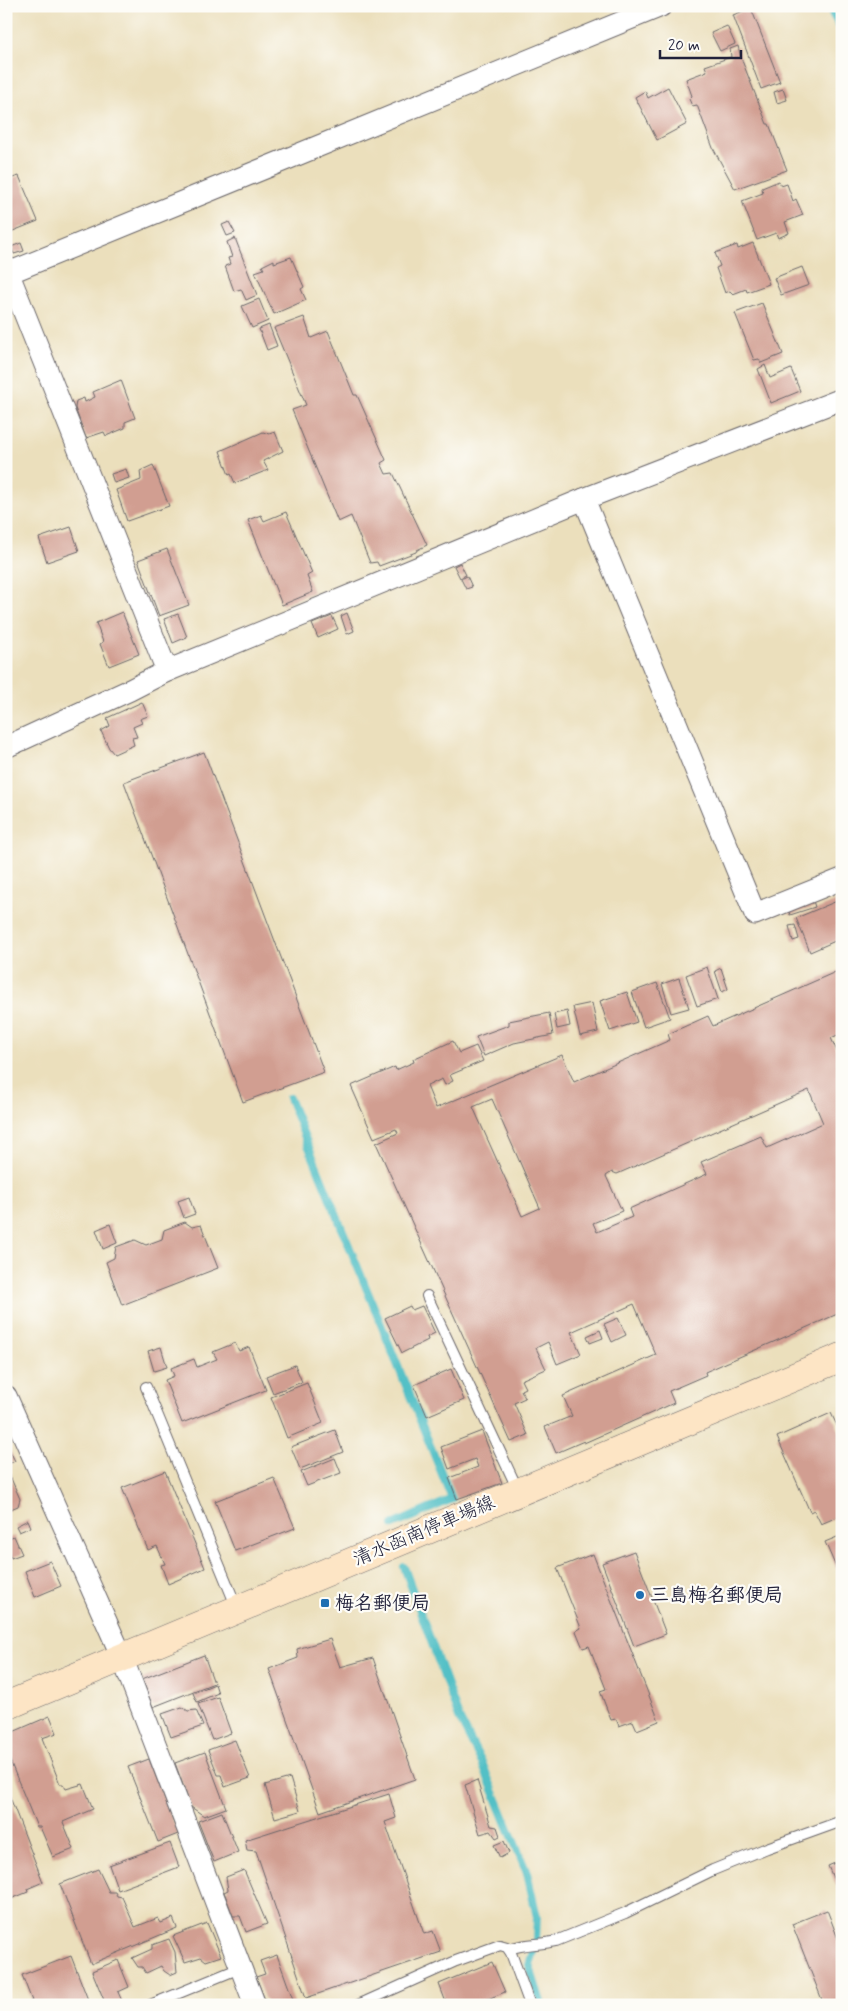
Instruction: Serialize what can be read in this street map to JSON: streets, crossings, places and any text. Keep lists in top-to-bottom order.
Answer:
{
  "streets": {
    "main road": ["清水函南停車場線"]
  },
  "places": {
    "other": ["三島梅名郵便局"],
    "transit": ["梅名郵便局"]
  },
  "scale_bar": "20 m"
}
